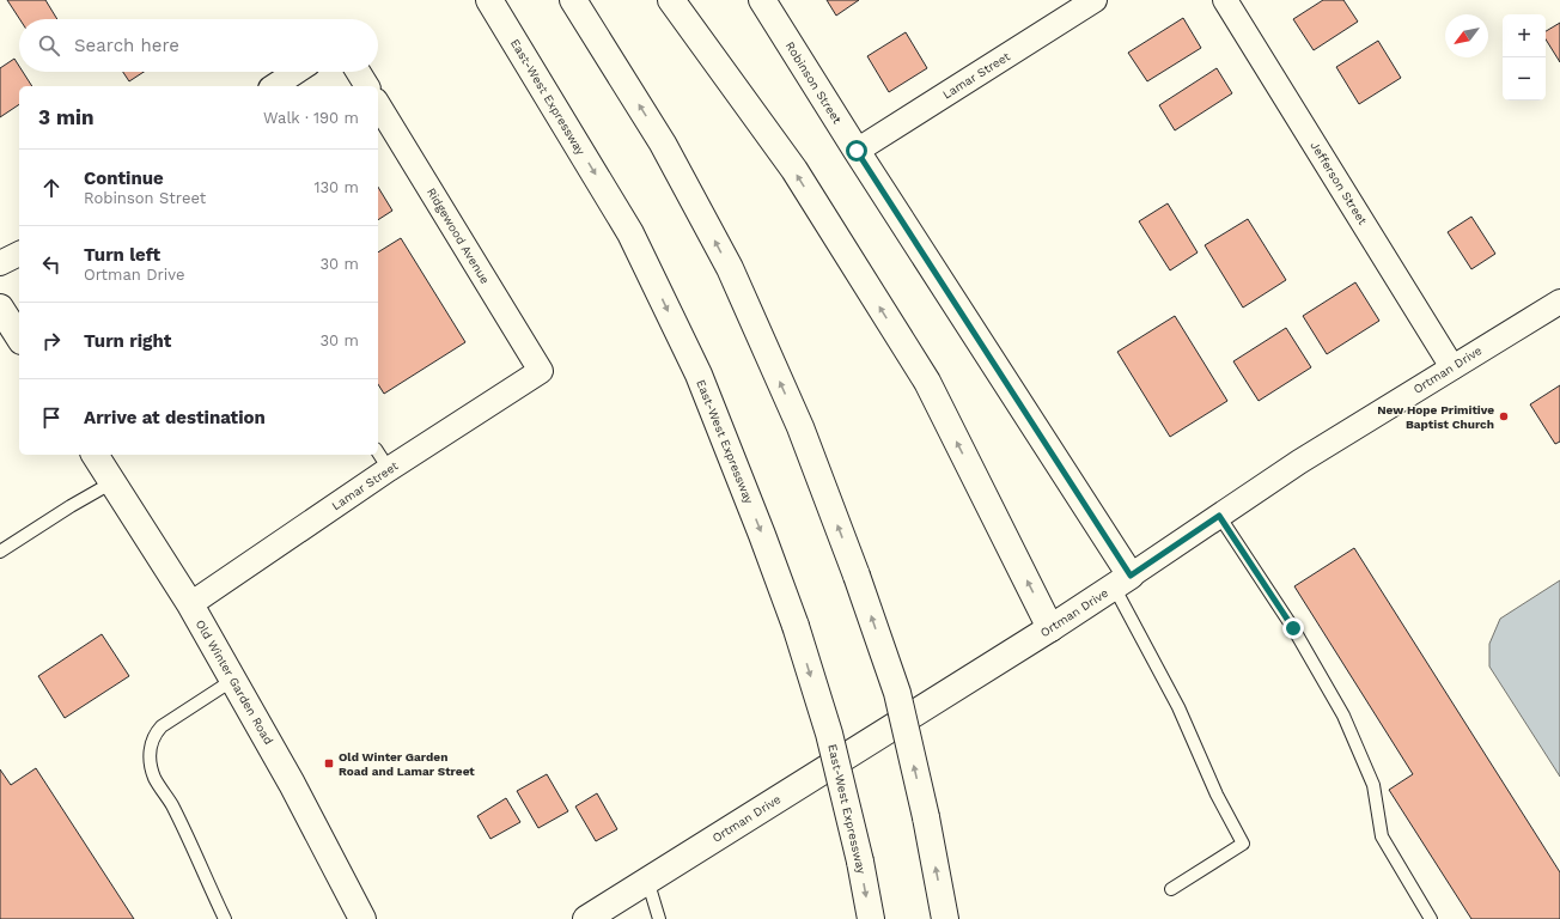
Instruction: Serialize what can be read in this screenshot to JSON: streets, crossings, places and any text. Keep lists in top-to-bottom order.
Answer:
{
  "streets": {
    "main road": [
      "Robinson Street",
      "East-West Expressway",
      "Ortman Drive",
      "Old Winter Garden Road"
    ],
    "street": ["Lamar Street", "Jefferson Street", "Ridgewood Avenue"]
  },
  "crossings": [
    ["Lamar Street", "Robinson Street"],
    ["Lamar Street", "Ridgewood Avenue"],
    ["Lamar Street", "Old Winter Garden Road"],
    ["Robinson Street", "Ortman Drive"],
    ["Jefferson Street", "Ortman Drive"]
  ],
  "places": {
    "other": ["New Hope Primitive Baptist Church"],
    "transit": ["Old Winter Garden Road and Lamar Street"]
  },
  "north": "bottom left",
  "page": {
    "map_buttons": ["+", "−"],
    "search": "Search here",
    "heading": ["3 min", "Walk · 190 m"],
    "list": [
      ["Continue", "Robinson Street", "130 m"],
      ["Turn left", "Ortman Drive", "30 m"],
      ["Turn right", "30 m"],
      "Arrive at destination"
    ]
  }
}
